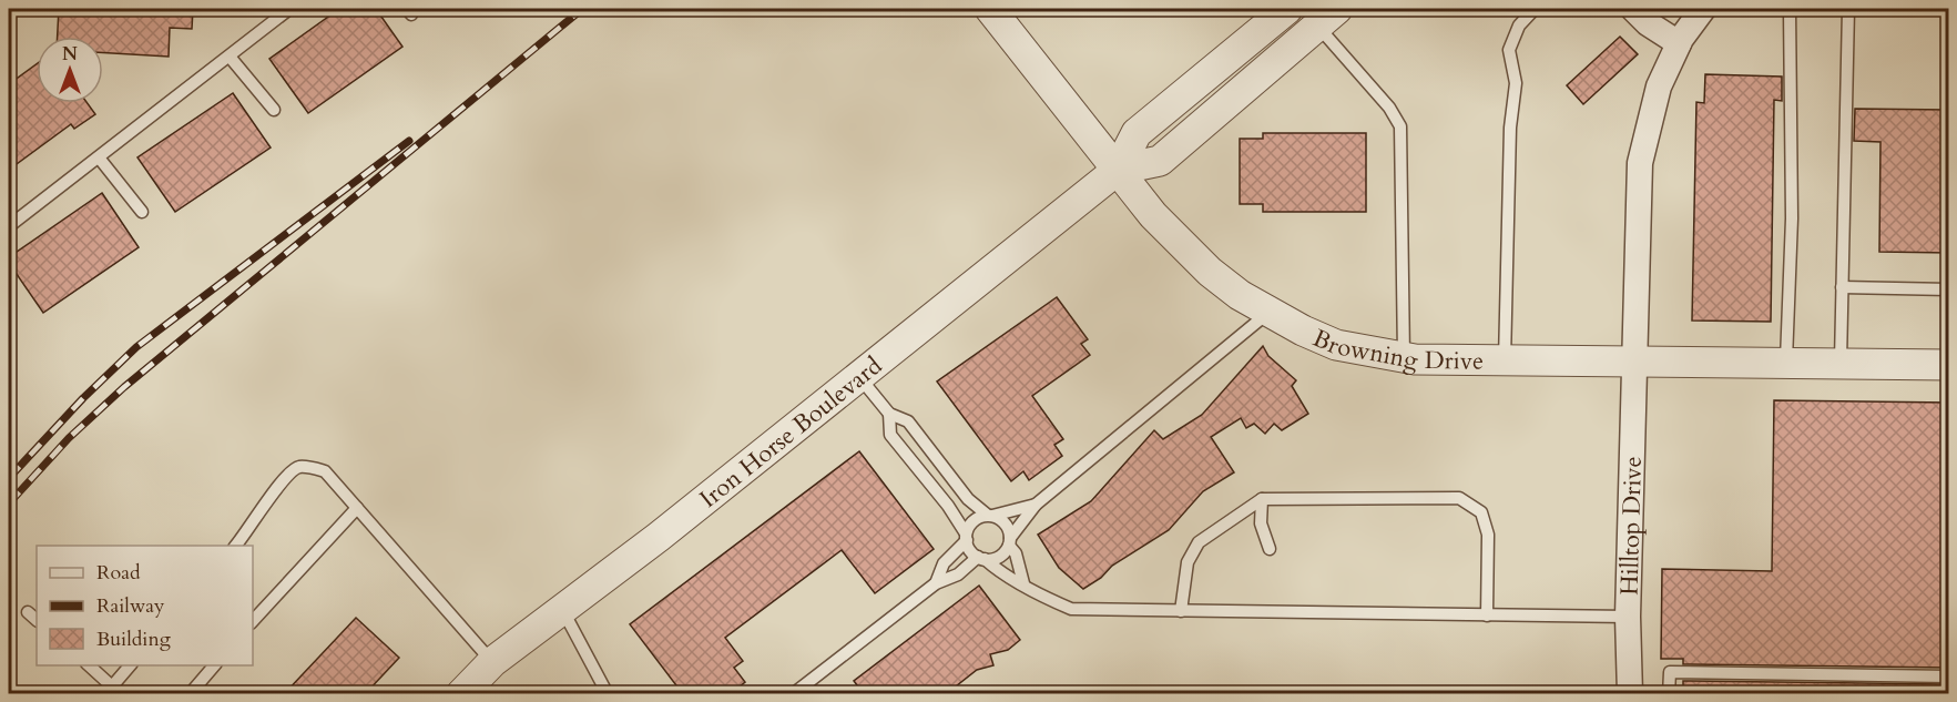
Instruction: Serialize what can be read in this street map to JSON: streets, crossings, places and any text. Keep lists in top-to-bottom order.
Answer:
{
  "streets": {
    "street": ["Browning Drive", "Iron Horse Boulevard", "Hilltop Drive"]
  },
  "crossings": [
    ["Browning Drive", "Iron Horse Boulevard"],
    ["Browning Drive", "Hilltop Drive"]
  ],
  "legend": ["Road", "Railway", "Building"],
  "north": "top"
}
